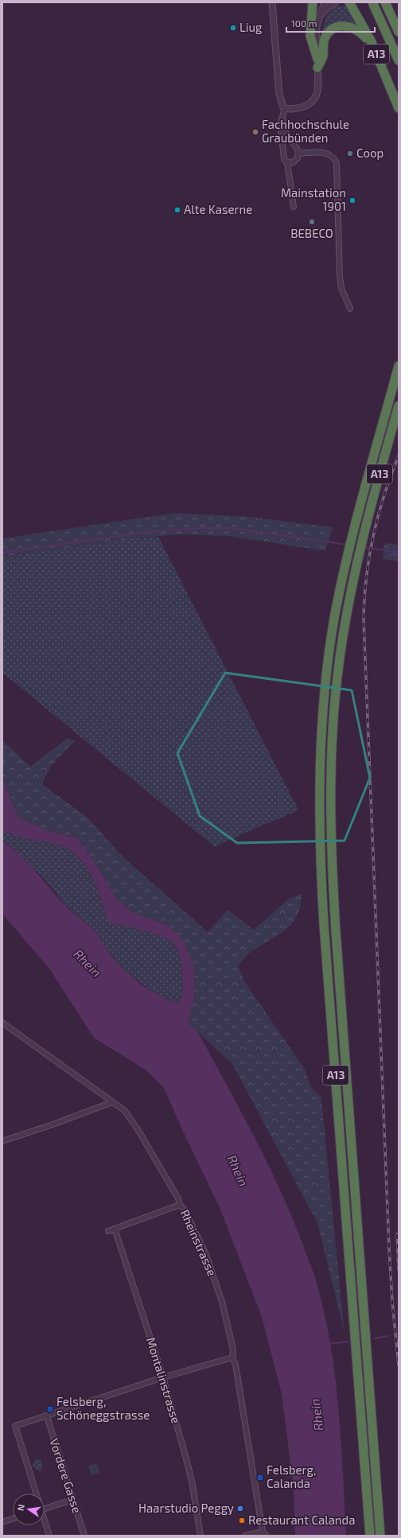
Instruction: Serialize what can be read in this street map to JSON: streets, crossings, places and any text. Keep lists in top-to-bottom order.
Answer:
{
  "streets": {
    "highway": ["A13"],
    "street": ["Rheinstrasse", "Montalinstrasse", "Vordere Gasse"]
  },
  "water": ["Rhein"],
  "places": {
    "other": [
      "Liug",
      "Fachhochschule Graubünden",
      "Coop",
      "Mainstation 1901",
      "Alte Kaserne",
      "BEBECO",
      "Haarstudio Peggy",
      "Restaurant Calanda"
    ],
    "transit": ["Felsberg, Schöneggstrasse", "Felsberg, Calanda"]
  },
  "scale_bar": "100 m",
  "north": "left"
}
